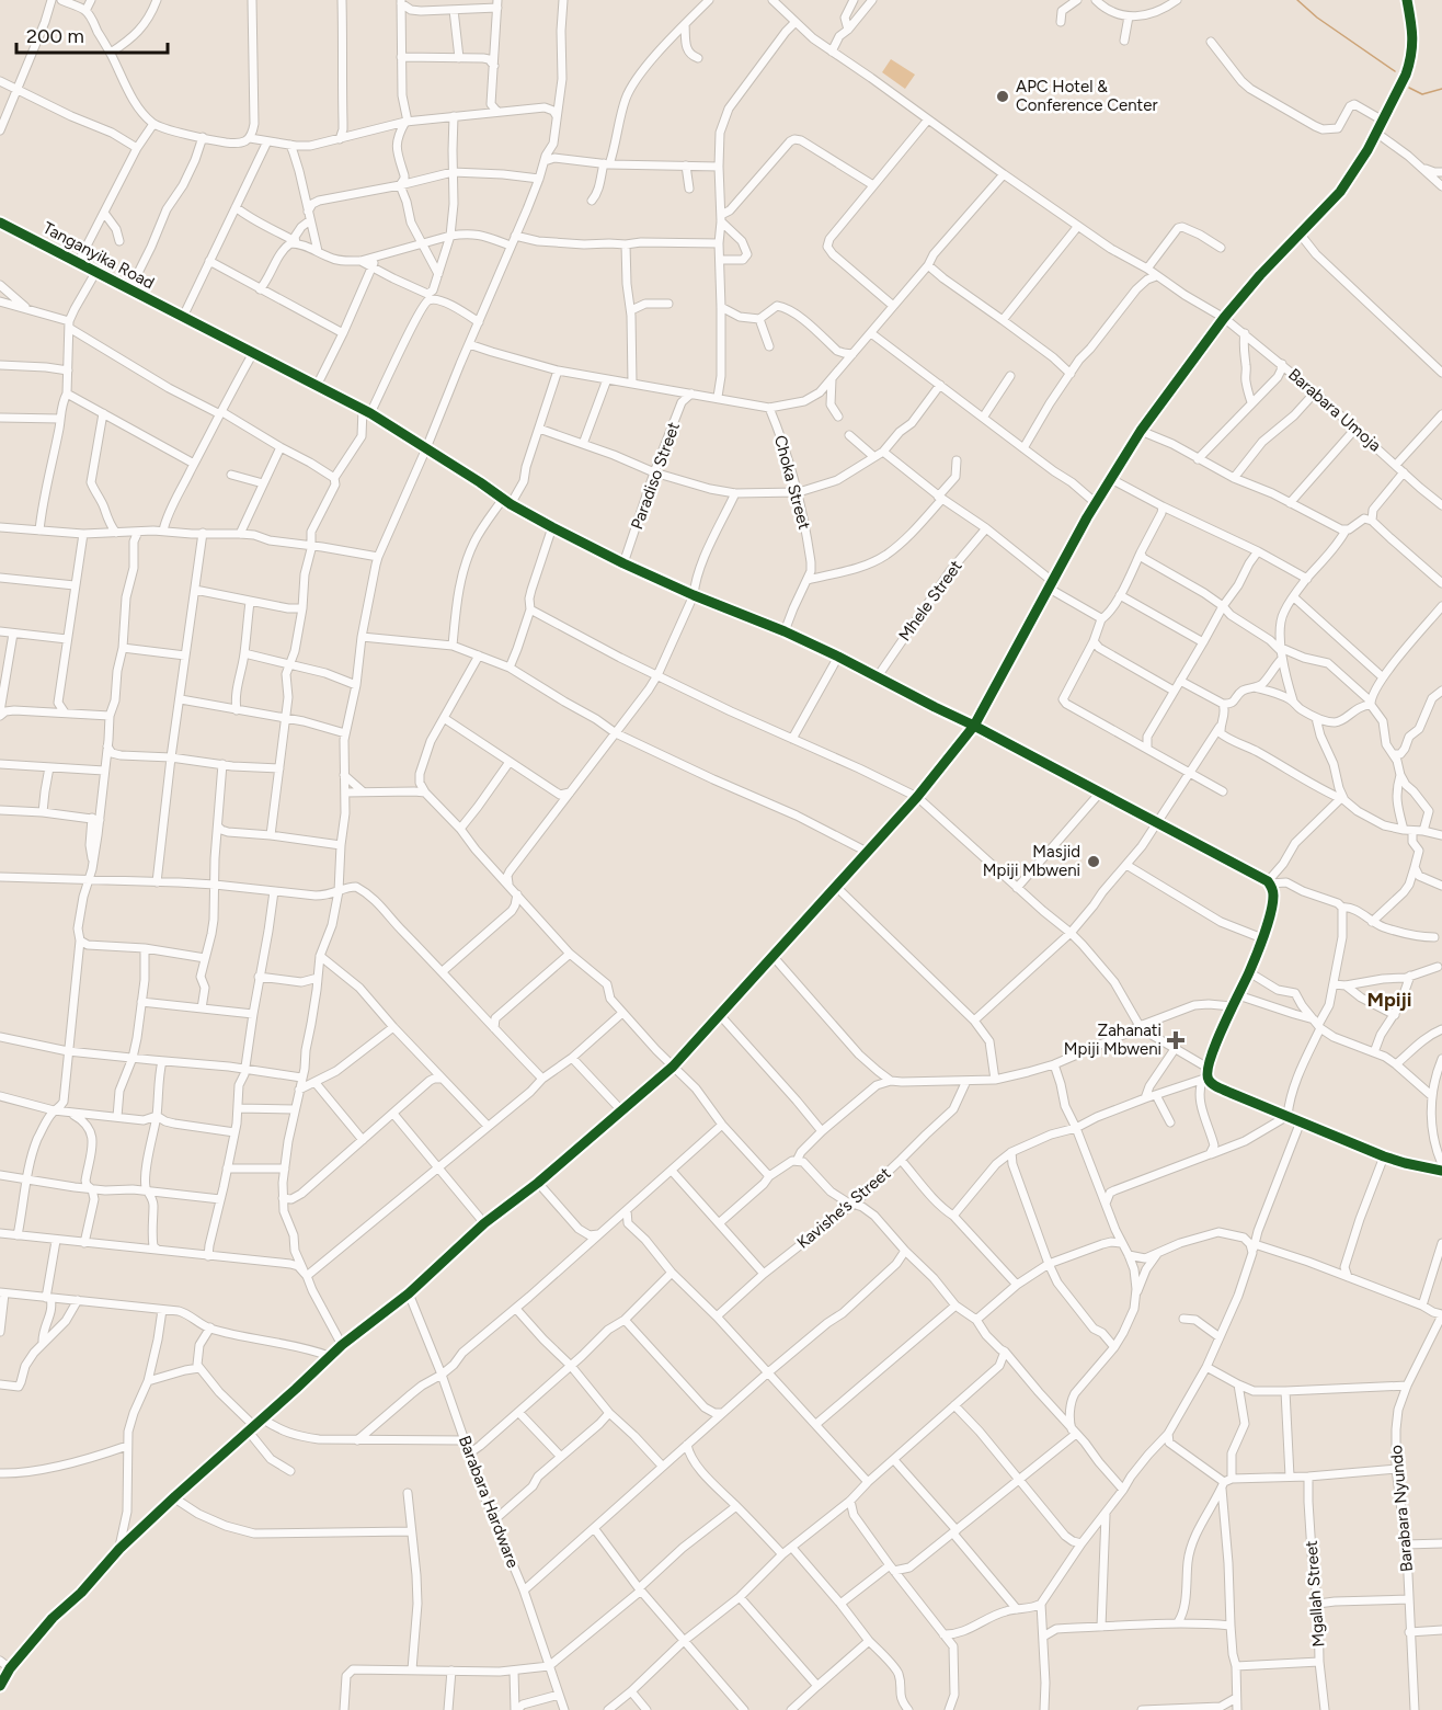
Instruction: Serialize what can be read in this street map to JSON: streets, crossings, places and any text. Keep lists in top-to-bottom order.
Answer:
{
  "streets": {
    "street": [
      "Tanganyika Road",
      "Barabara Umoja",
      "Paradiso Street",
      "Choka Street",
      "Mhele Street",
      "Kavishe’s Street",
      "Barabara Hardware",
      "Barabara Nyundo",
      "Mgallah Street"
    ]
  },
  "crossings": [
    ["Tanganyika Road", "Paradiso Street"],
    ["Tanganyika Road", "Choka Street"],
    ["Tanganyika Road", "Mhele Street"]
  ],
  "districts": ["Mpiji"],
  "places": {
    "other": ["APC Hotel & Conference Center", "Masjid Mpiji Mbweni"],
    "health": ["Zahanati Mpiji Mbweni"]
  },
  "scale_bar": "200 m"
}
